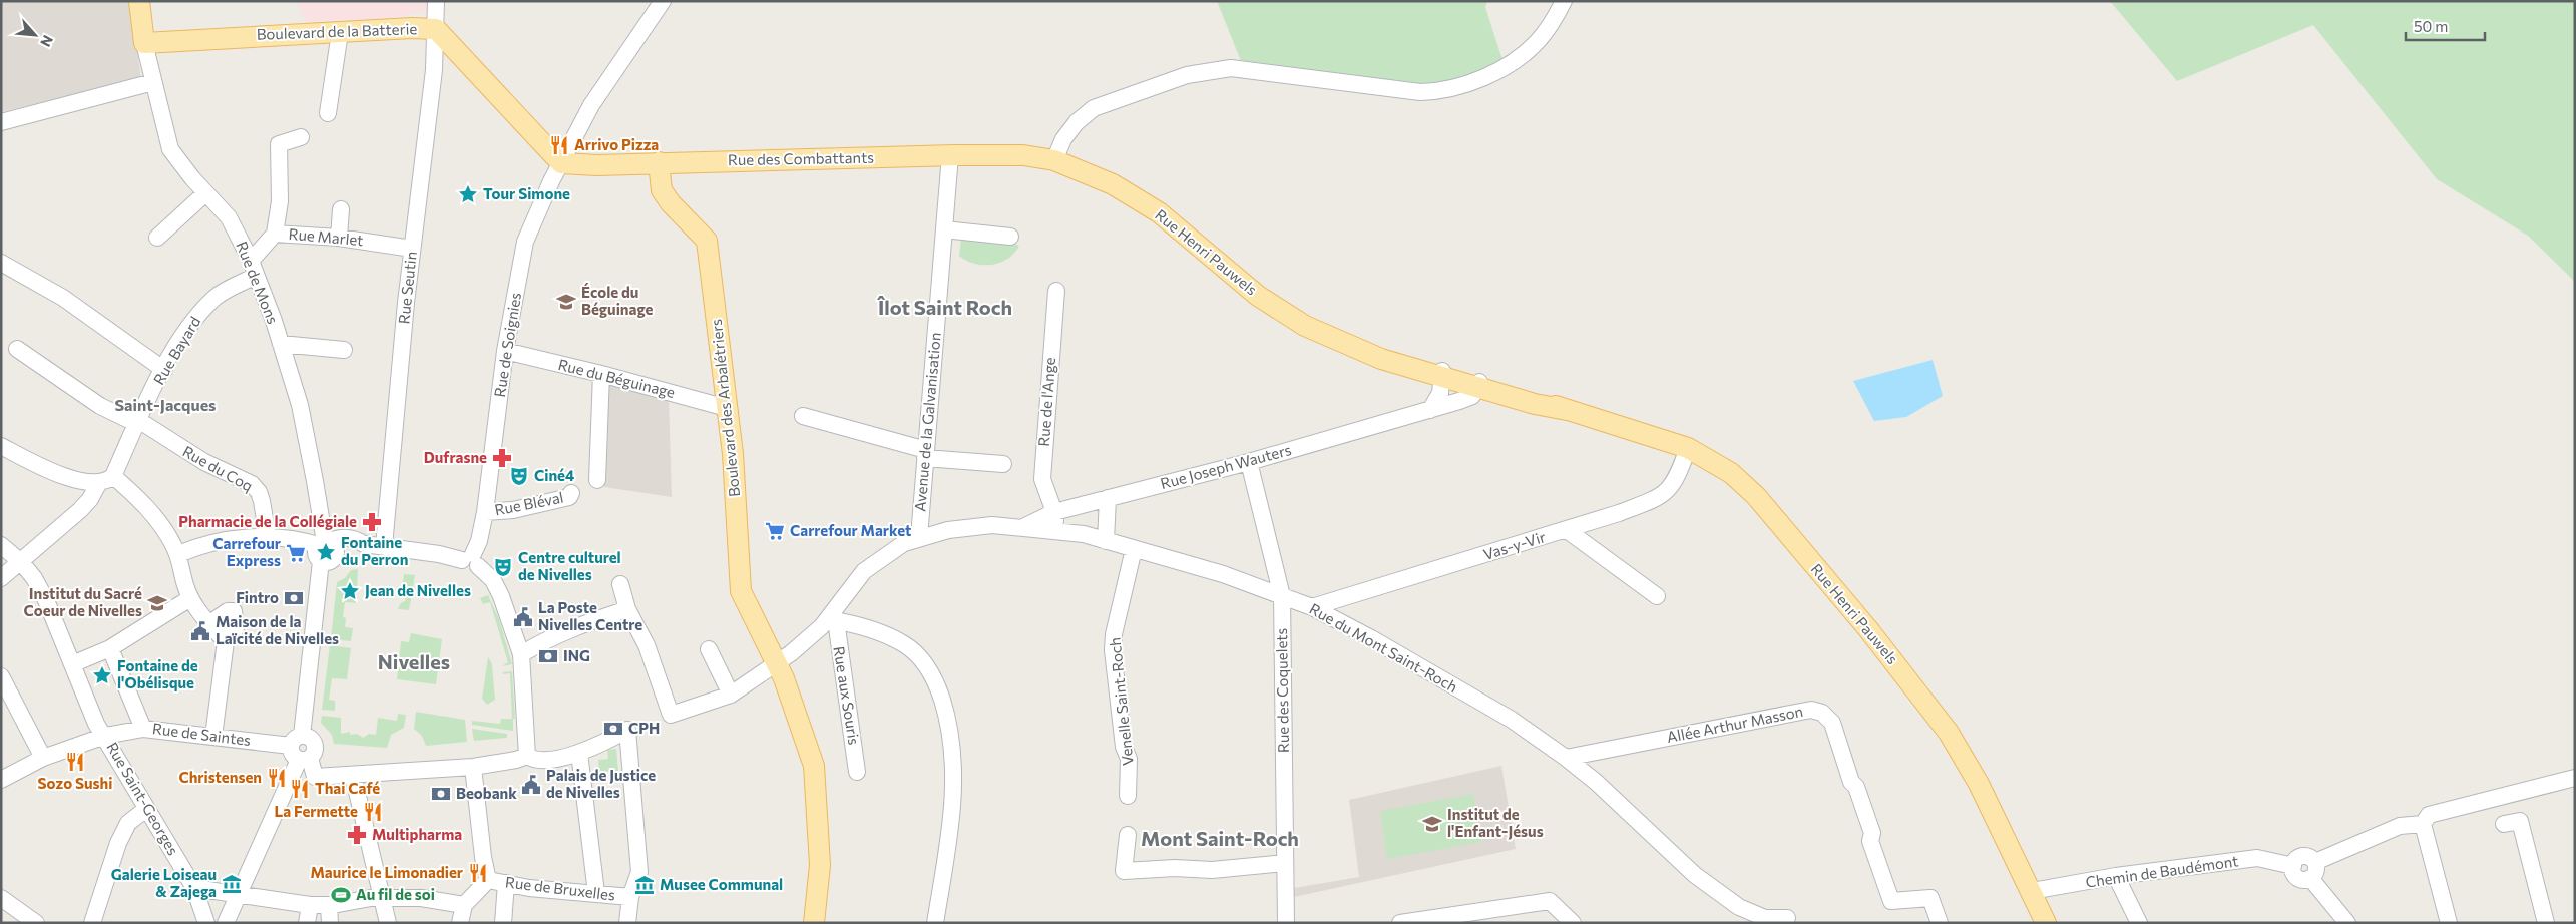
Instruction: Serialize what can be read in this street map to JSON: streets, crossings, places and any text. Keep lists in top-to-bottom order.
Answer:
{
  "streets": {
    "main road": [
      "Boulevard de la Batterie",
      "Rue des Combattants",
      "Rue Henri Pauwels",
      "Boulevard des Arbalétriers"
    ],
    "street": [
      "Rue Marlet",
      "Rue de Mons",
      "Rue Seutin",
      "Rue de Soignies",
      "Rue Bayard",
      "Rue du Béguinage",
      "Rue de l'Ange",
      "Avenue de la Galvanisation",
      "Rue Joseph Wauters",
      "Rue du Coq",
      "Rue Bléval",
      "Vas-y-Vir",
      "Rue du Mont Saint-Roch",
      "Rue des Coquelets",
      "Rue aux Souris",
      "Venelle Saint-Roch",
      "Allée Arthur Masson",
      "Rue de Saintes",
      "Rue Saint-Georges",
      "Chemin de Baudémont",
      "Rue de Bruxelles"
    ]
  },
  "crossings": [
    ["Boulevard de la Batterie", "Rue des Combattants"],
    ["Boulevard de la Batterie", "Rue de Mons"],
    ["Boulevard de la Batterie", "Rue Seutin"],
    ["Boulevard de la Batterie", "Rue de Soignies"],
    ["Rue des Combattants", "Rue Henri Pauwels"],
    ["Rue des Combattants", "Rue de Soignies"],
    ["Rue des Combattants", "Boulevard des Arbalétriers"],
    ["Rue des Combattants", "Avenue de la Galvanisation"],
    ["Rue Marlet", "Rue de Mons"],
    ["Rue Marlet", "Rue Seutin"],
    ["Rue Marlet", "Rue Bayard"],
    ["Rue Henri Pauwels", "Rue Joseph Wauters"],
    ["Rue Henri Pauwels", "Vas-y-Vir"],
    ["Rue Henri Pauwels", "Chemin de Baudémont"],
    ["Rue de Mons", "Rue Bayard"],
    ["Rue de Mons", "Rue de Saintes"],
    ["Rue de Soignies", "Rue du Béguinage"],
    ["Rue de Soignies", "Rue Bléval"],
    ["Rue Bayard", "Rue du Coq"],
    ["Rue du Béguinage", "Boulevard des Arbalétriers"],
    ["Rue de l'Ange", "Rue Joseph Wauters"],
    ["Rue de l'Ange", "Rue du Mont Saint-Roch"],
    ["Boulevard des Arbalétriers", "Rue du Mont Saint-Roch"],
    ["Avenue de la Galvanisation", "Rue du Mont Saint-Roch"],
    ["Rue Joseph Wauters", "Rue du Mont Saint-Roch"],
    ["Rue Joseph Wauters", "Rue des Coquelets"],
    ["Vas-y-Vir", "Rue du Mont Saint-Roch"],
    ["Rue du Mont Saint-Roch", "Rue des Coquelets"],
    ["Rue du Mont Saint-Roch", "Rue aux Souris"],
    ["Rue du Mont Saint-Roch", "Venelle Saint-Roch"],
    ["Rue du Mont Saint-Roch", "Allée Arthur Masson"],
    ["Rue de Saintes", "Rue Saint-Georges"]
  ],
  "districts": [
    "Îlot Saint Roch",
    "Saint-Jacques",
    "Nivelles",
    "Mont Saint-Roch"
  ],
  "places": {
    "restaurant": [
      "Arrivo Pizza",
      "Sozo Sushi",
      "Christensen",
      "Thai Café",
      "La Fermette",
      "Maurice le Limonadier"
    ],
    "place": [
      "Tour Simone",
      "Fontaine du Perron",
      "Jean de Nivelles",
      "Fontaine de l'Obélisque"
    ],
    "school or university": ["École du Béguinage", "Institut du Sacré Coeur de Nivelles", "Institut de l'Enfant-Jésus"],
    "pharmacy": ["Dufrasne", "Pharmacie de la Collégiale", "Multipharma"],
    "theatre": ["Ciné4", "Centre culturel de Nivelles"],
    "supermarket": ["Carrefour Market", "Carrefour Express"],
    "bank": [
      "Fintro",
      "ING",
      "CPH",
      "Beobank"
    ],
    "public building": ["La Poste Nivelles Centre", "Maison de la Laïcité de Nivelles", "Palais de Justice de Nivelles"],
    "museum": ["Galerie Loiseau & Zajega", "Musee Communal"],
    "sports": ["Au fil de soi"]
  },
  "scale_bar": "50 m",
  "north": "bottom right"
}
